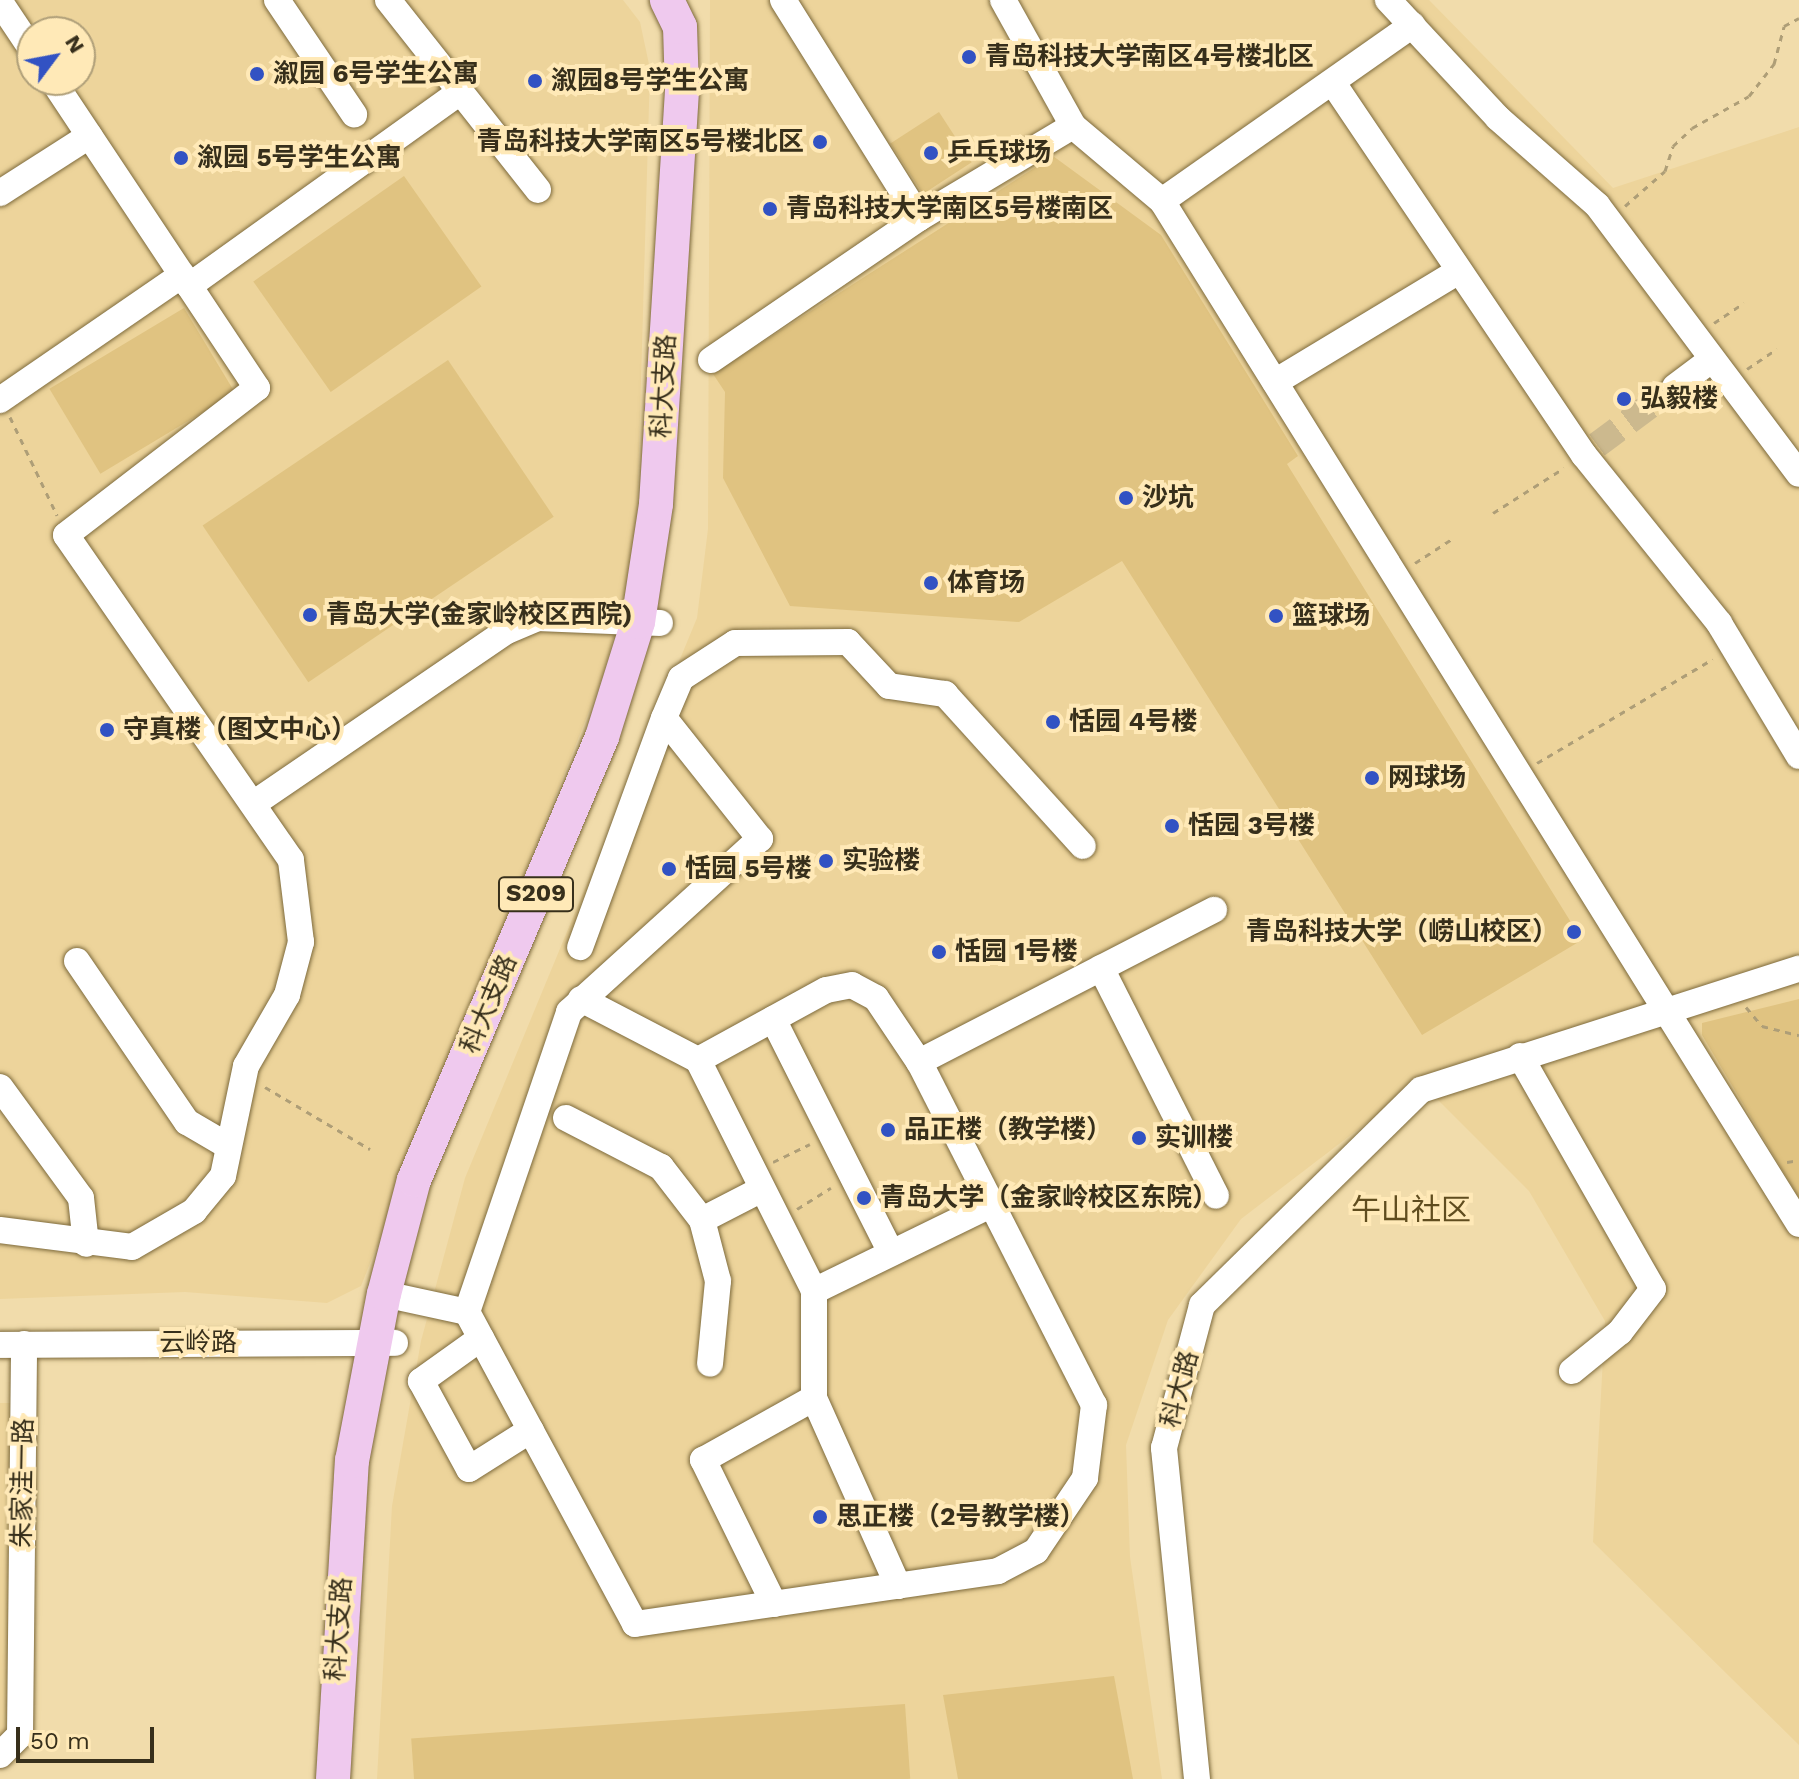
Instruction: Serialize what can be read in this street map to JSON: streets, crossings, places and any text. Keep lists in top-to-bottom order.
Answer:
{
  "streets": {
    "main road": ["科大支路", "S209"],
    "street": ["云岭路", "科大路", "朱家洼一路"]
  },
  "crossings": [
    ["科大支路", "云岭路"],
    ["云岭路", "朱家洼一路"]
  ],
  "districts": ["午山社区"],
  "places": [
    "青岛科技大学南区4号楼北区",
    "溆园 6号学生公寓",
    "溆园8号学生公寓",
    "青岛科技大学南区5号楼北区",
    "乒乓球场",
    "溆园 5号学生公寓",
    "青岛科技大学南区5号楼南区",
    "弘毅楼",
    "沙坑",
    "体育场",
    "青岛大学(金家岭校区西院)",
    "篮球场",
    "恬园 4号楼",
    "守真楼（图文中心）",
    "网球场",
    "恬园 3号楼",
    "实验楼",
    "恬园 5号楼",
    "青岛科技大学（崂山校区）",
    "恬园 1号楼",
    "品正楼（教学楼）",
    "实训楼",
    "青岛大学（金家岭校区东院）",
    "思正楼（2号教学楼）"
  ],
  "scale_bar": "50 m",
  "north": "top right"
}
